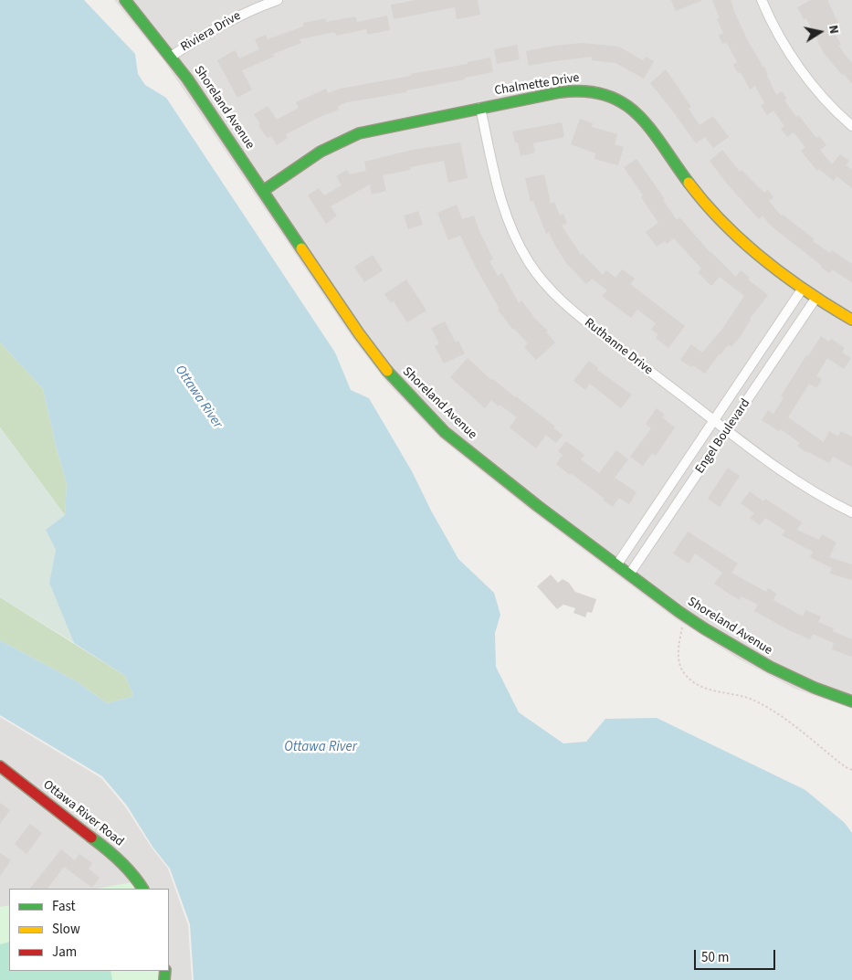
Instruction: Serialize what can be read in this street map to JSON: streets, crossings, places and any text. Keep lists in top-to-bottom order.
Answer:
{
  "streets": {
    "street": [
      "Riviera Drive",
      "Chalmette Drive",
      "Shoreland Avenue",
      "Ruthanne Drive",
      "Engel Boulevard",
      "Ottawa River Road"
    ]
  },
  "crossings": [
    ["Riviera Drive", "Shoreland Avenue"],
    ["Chalmette Drive", "Shoreland Avenue"],
    ["Chalmette Drive", "Ruthanne Drive"],
    ["Chalmette Drive", "Engel Boulevard"],
    ["Shoreland Avenue", "Engel Boulevard"],
    ["Ruthanne Drive", "Engel Boulevard"]
  ],
  "water": ["Ottawa River"],
  "legend": ["Fast", "Slow", "Jam"],
  "scale_bar": "50 m",
  "north": "right"
}
